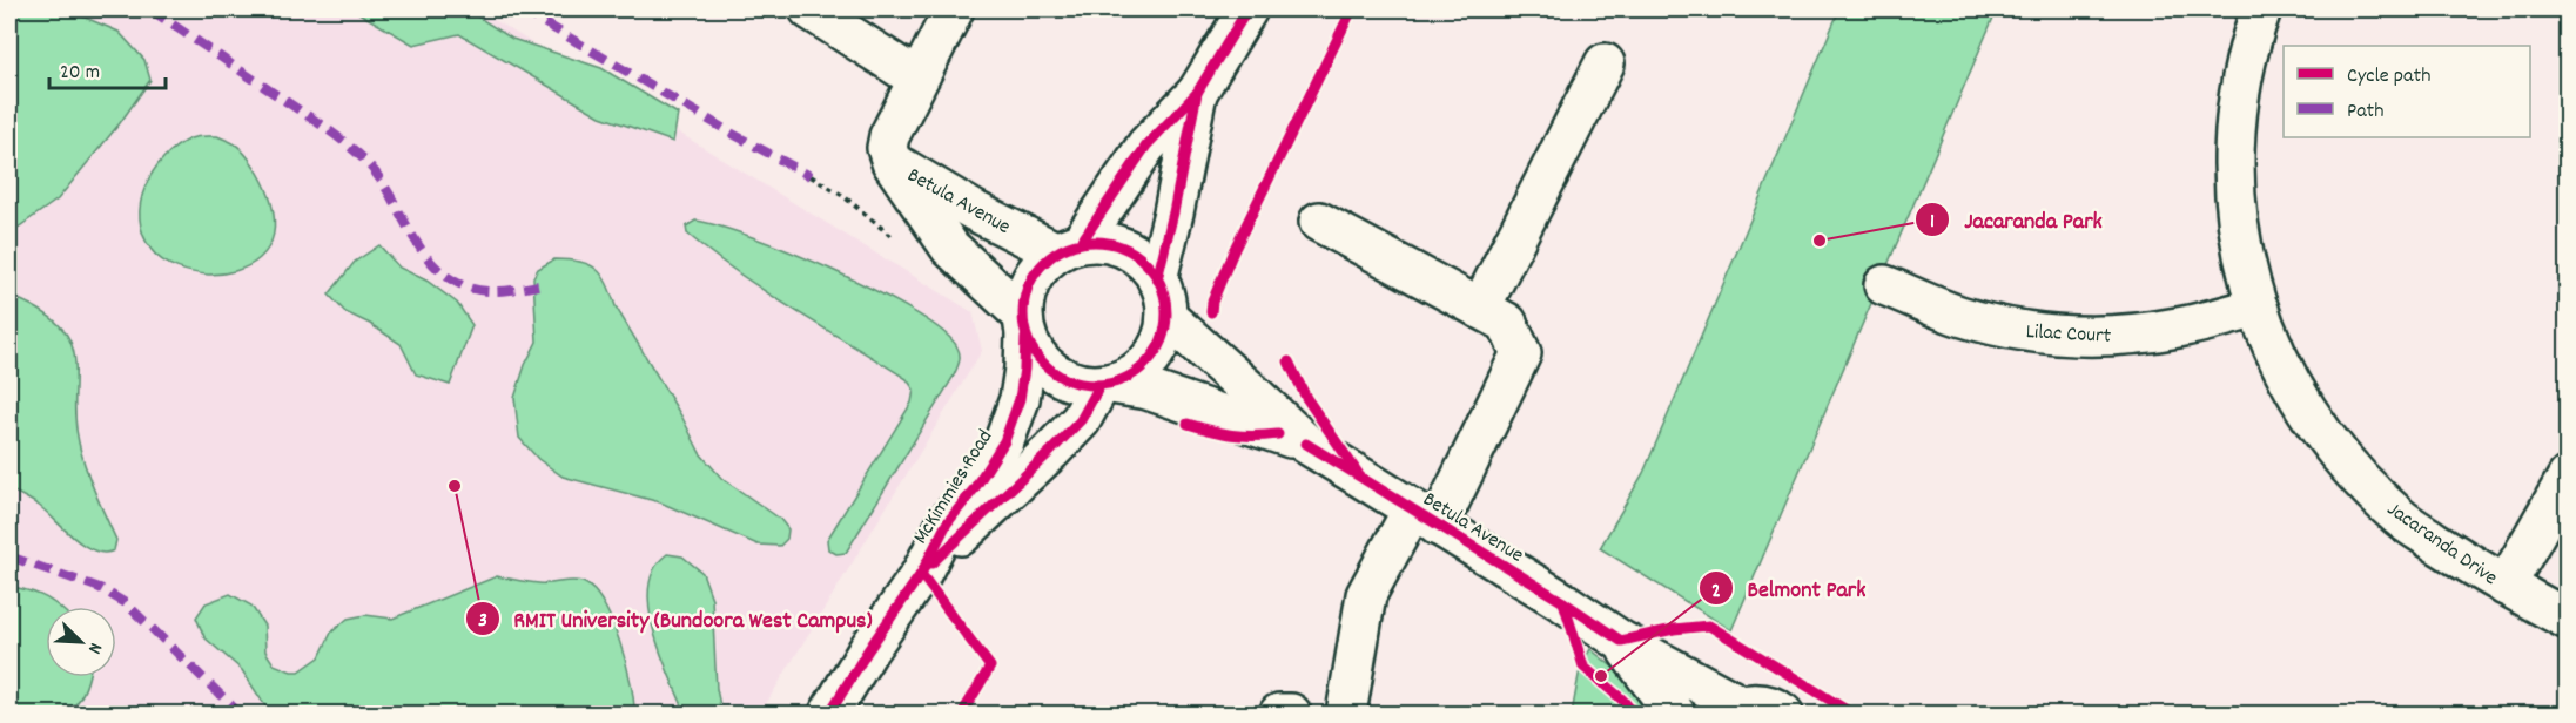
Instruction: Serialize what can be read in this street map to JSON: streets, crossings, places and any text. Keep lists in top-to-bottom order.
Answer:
{
  "streets": {
    "street": [
      "Betula Avenue",
      "Lilac Court",
      "McKimmies Road",
      "Jacaranda Drive"
    ]
  },
  "crossings": [
    ["Betula Avenue", "McKimmies Road"],
    ["Lilac Court", "Jacaranda Drive"]
  ],
  "places": ["Jacaranda Park", "RMIT University (Bundoora West Campus)", "Belmont Park"],
  "legend": ["Cycle path", "Path"],
  "scale_bar": "20 m",
  "north": "bottom right"
}
